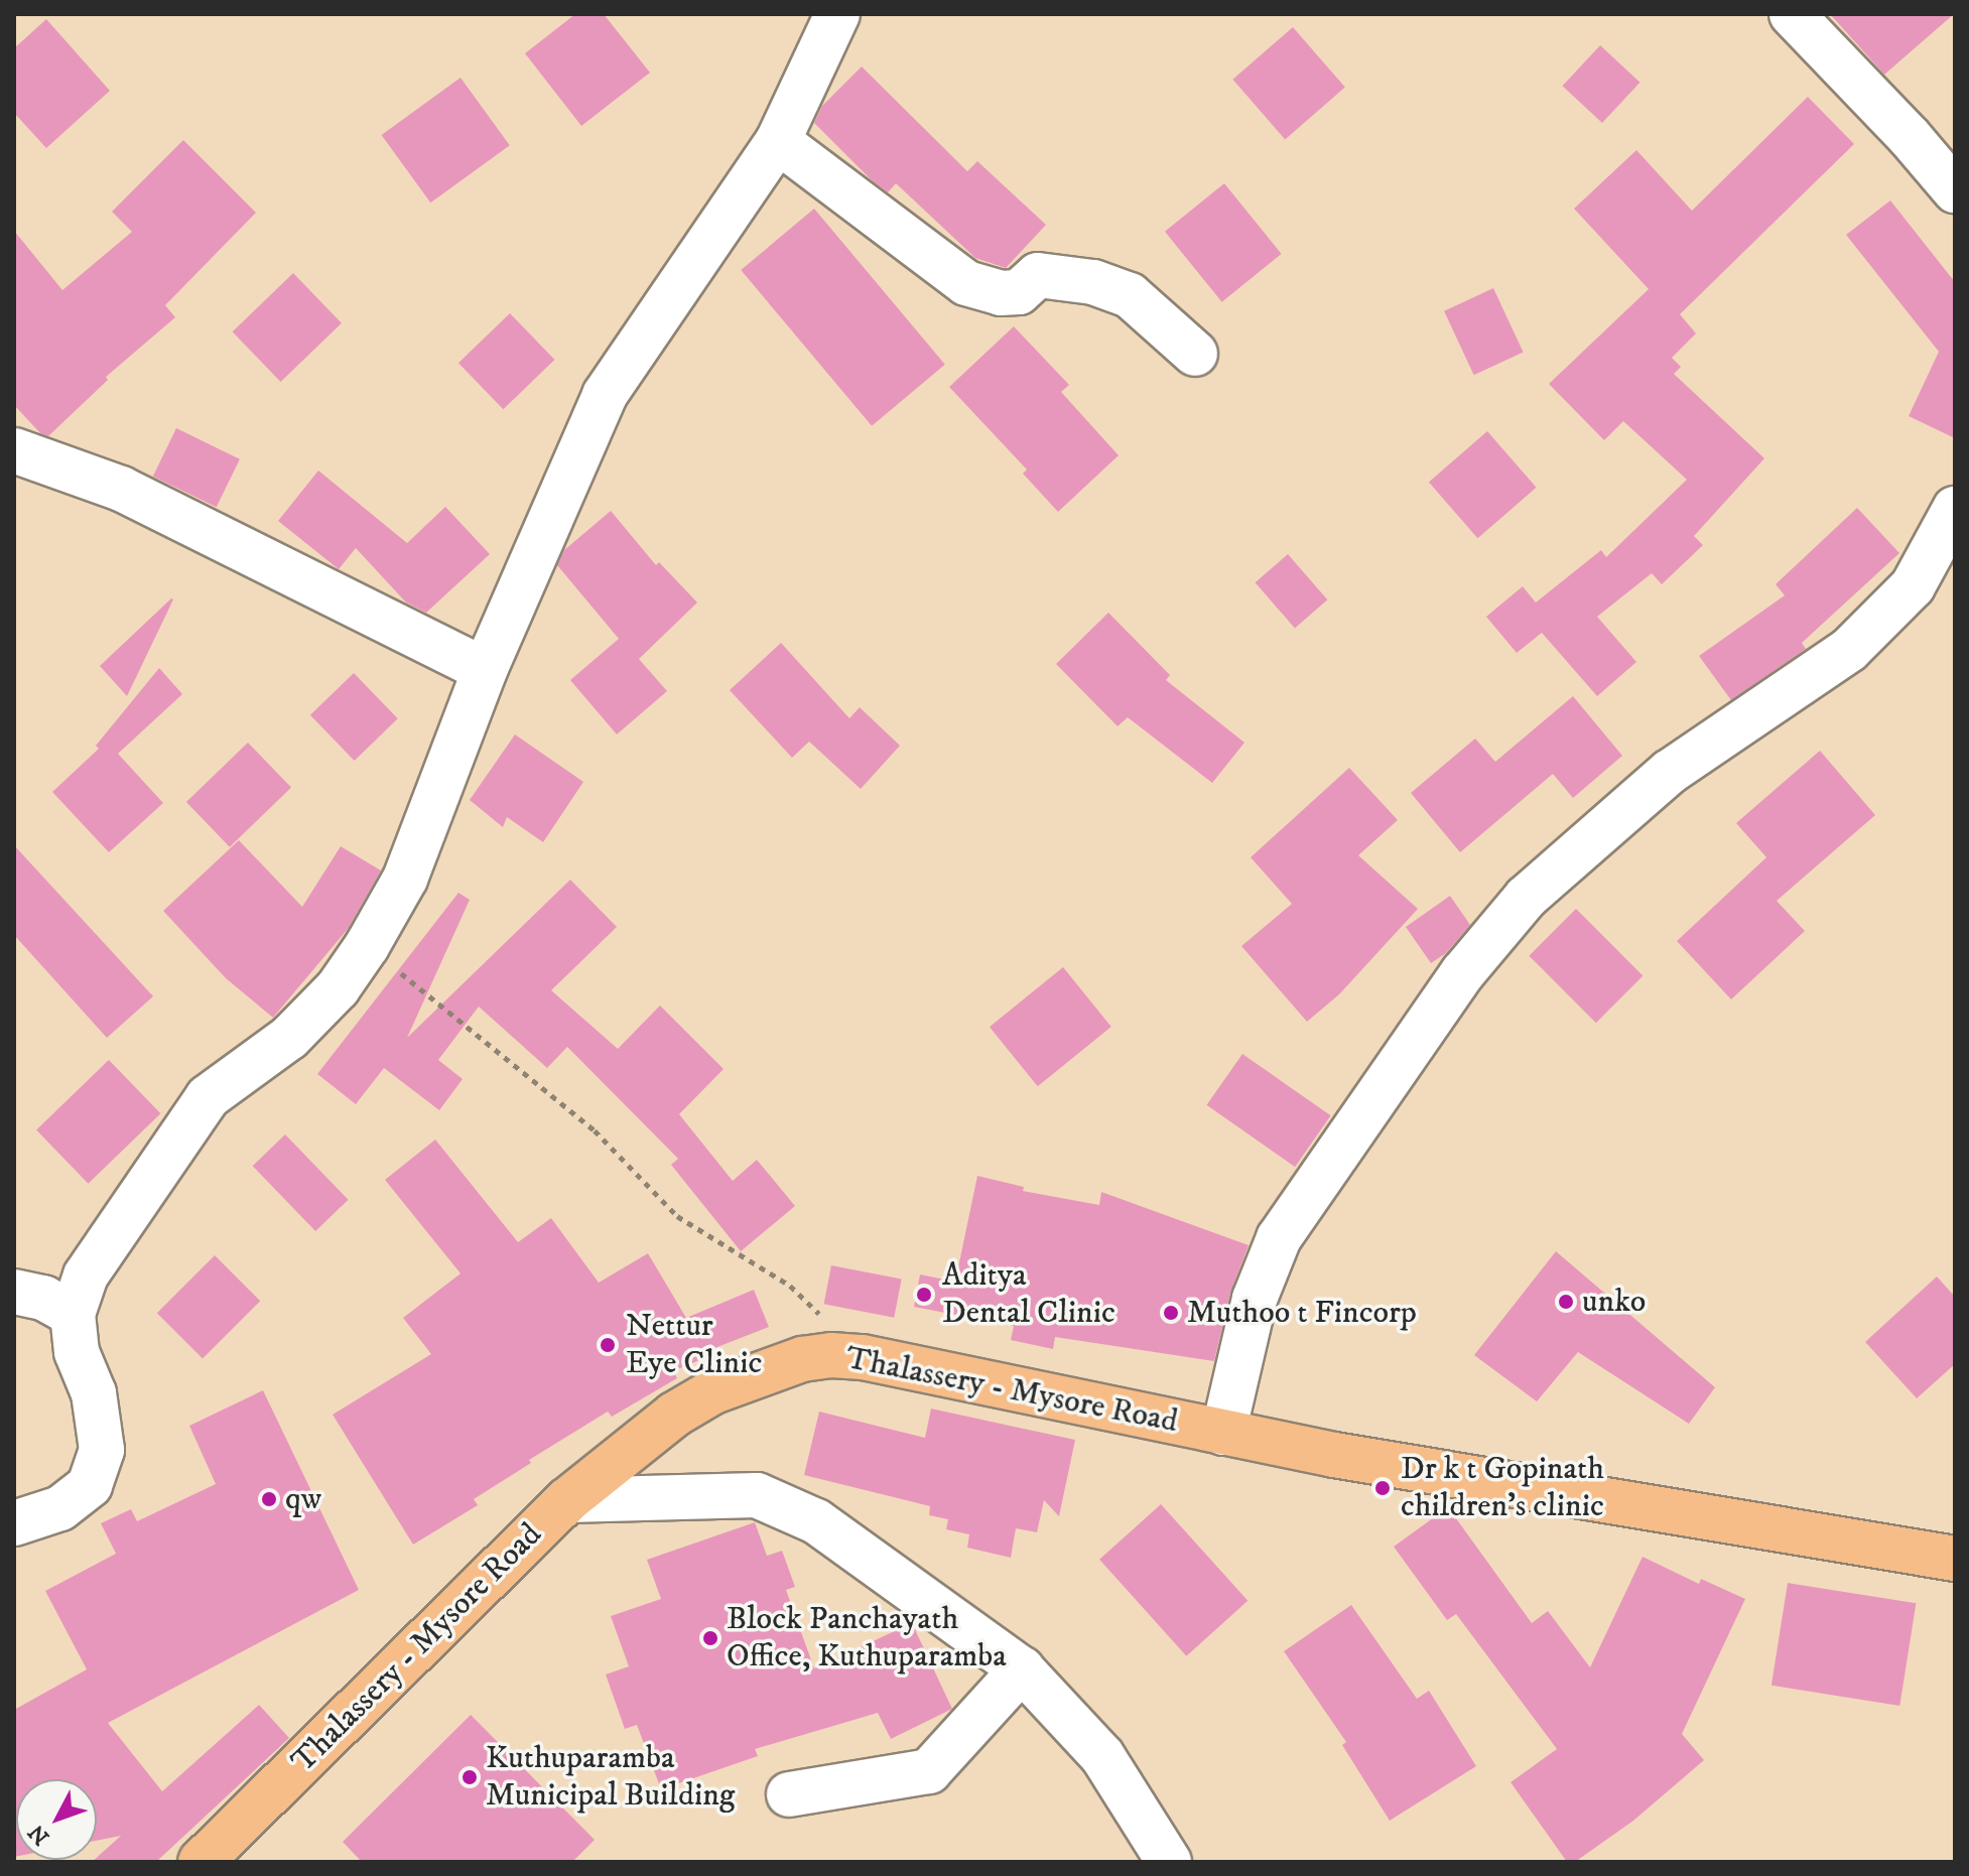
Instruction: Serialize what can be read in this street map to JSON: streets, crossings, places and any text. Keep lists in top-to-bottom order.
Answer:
{
  "streets": {
    "main road": ["Thalassery - Mysore Road"]
  },
  "places": [
    "Aditya Dental Clinic",
    "unko",
    "Muthoo t Fincorp",
    "Nettur Eye Clinic",
    "Dr k t Gopinath children’s clinic",
    "qw",
    "Block Panchayath Office, Kuthuparamba",
    "Kuthuparamba Municipal Building"
  ],
  "north": "bottom left"
}
